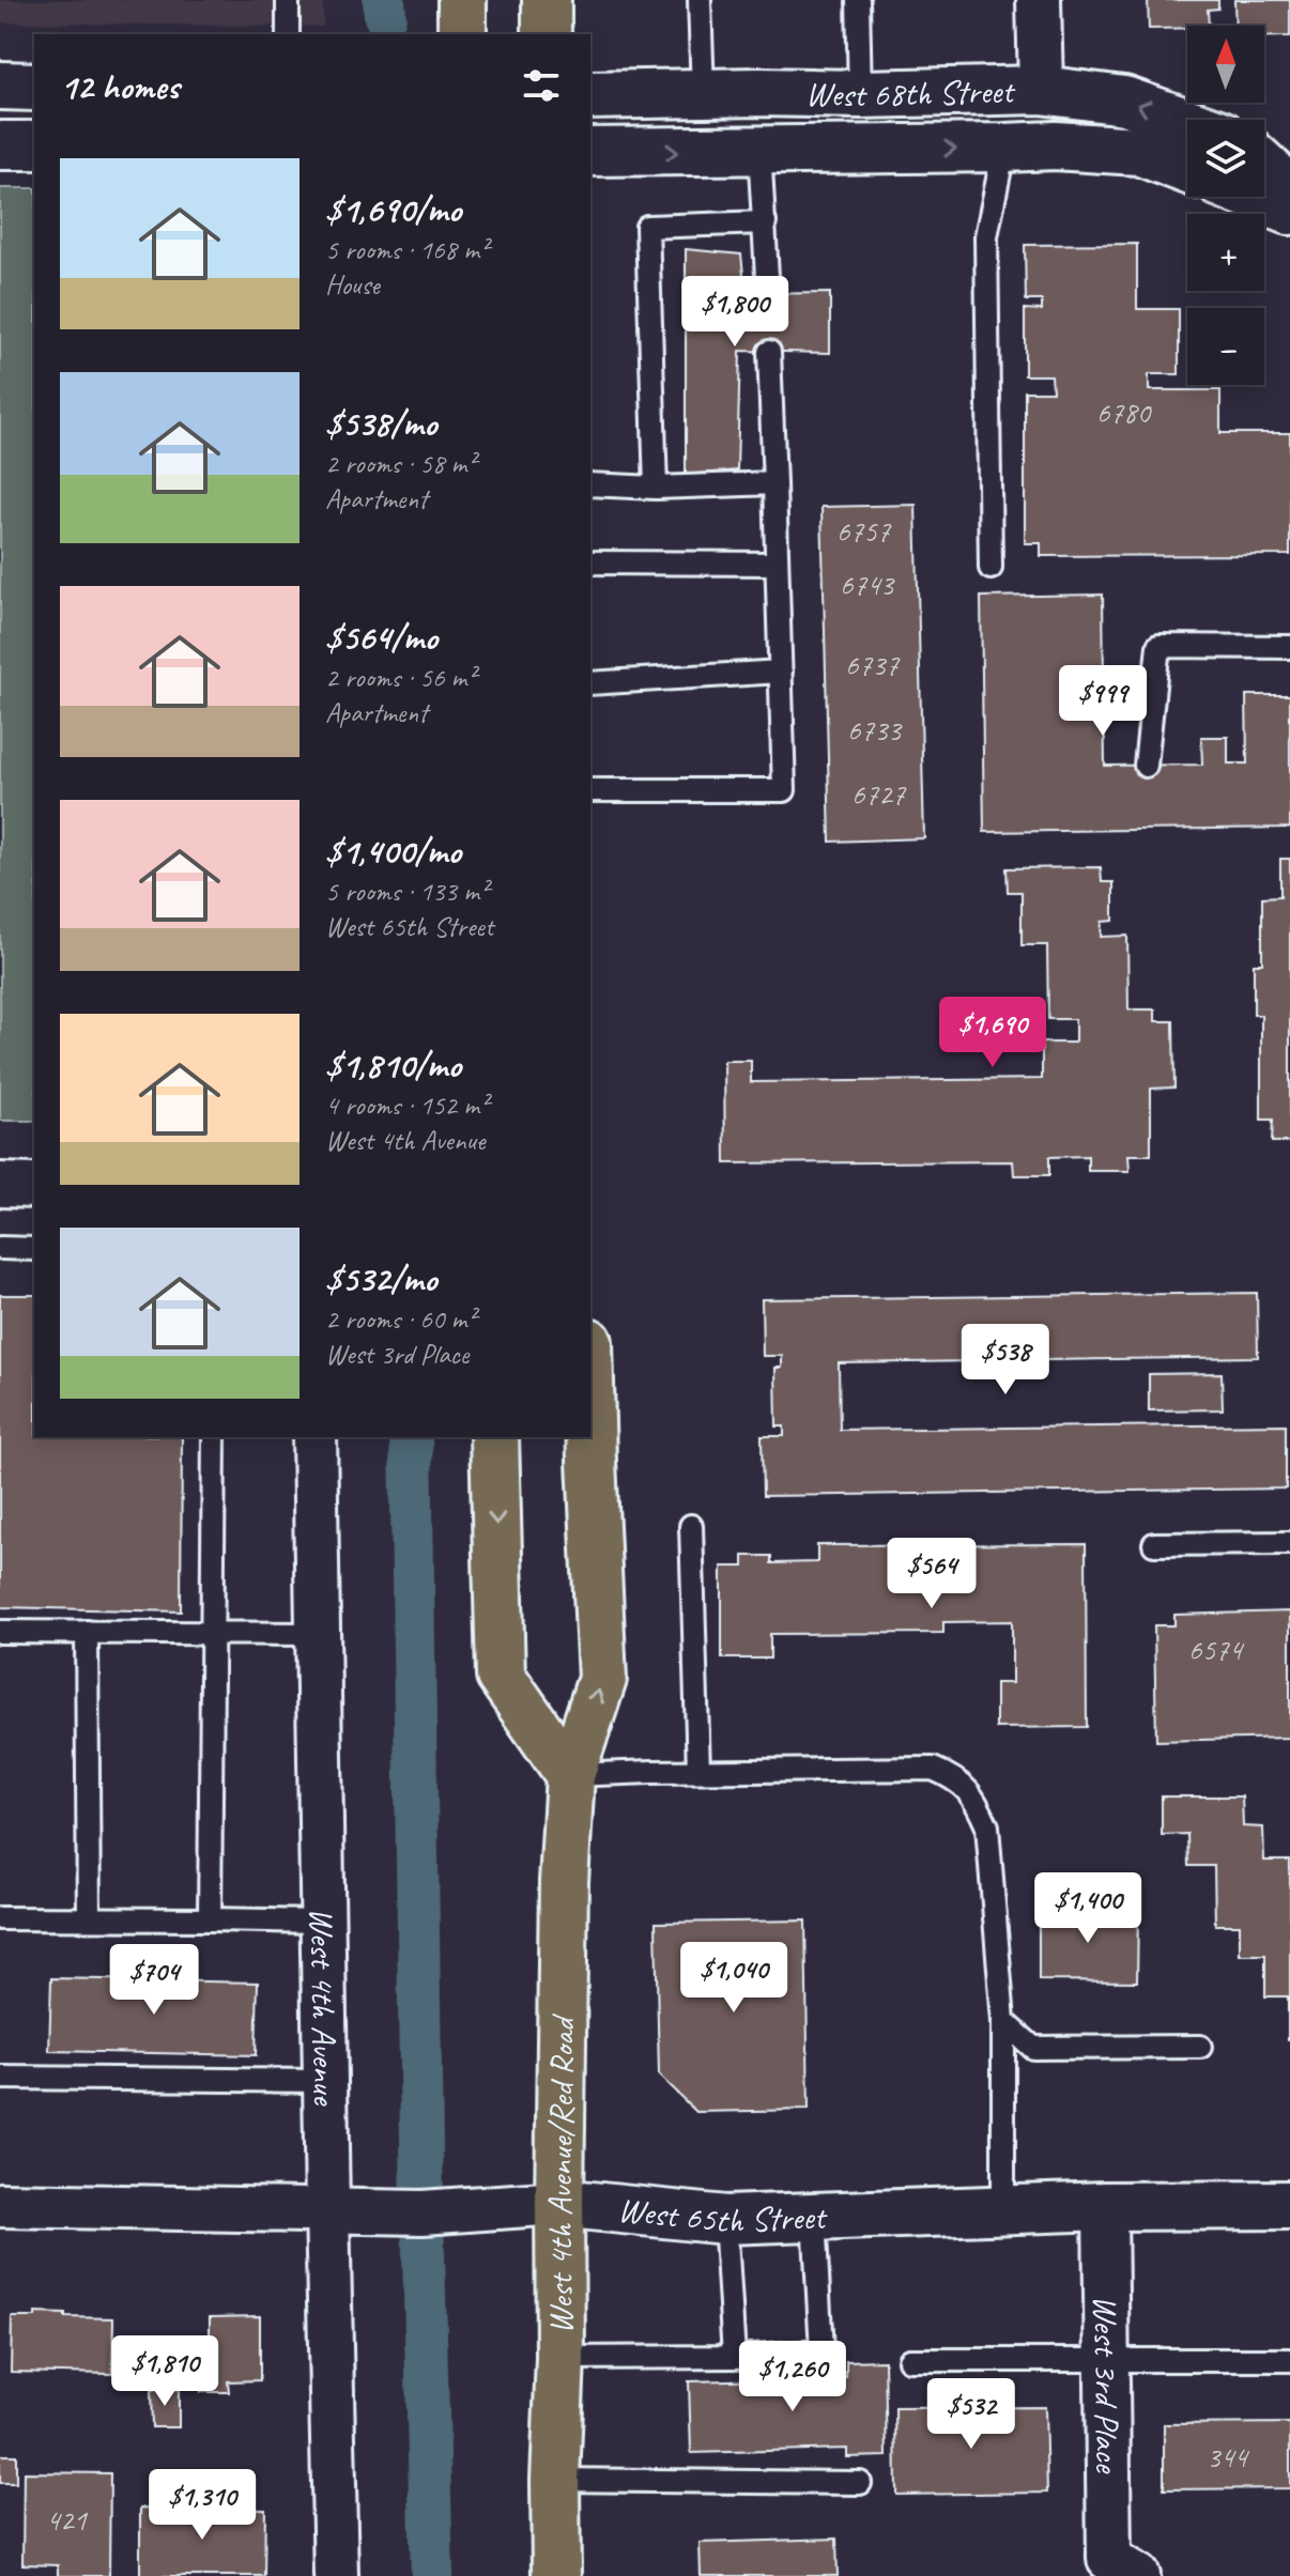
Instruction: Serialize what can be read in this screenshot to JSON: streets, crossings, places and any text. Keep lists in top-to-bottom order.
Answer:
{
  "streets": {
    "main road": ["West 68th Street", "West 4th Avenue/Red Road", "West 65th Street"],
    "street": ["West 4th Avenue", "West 3rd Place"]
  },
  "crossings": [
    ["West 4th Avenue", "West 65th Street"],
    ["West 4th Avenue/Red Road", "West 65th Street"],
    ["West 65th Street", "West 3rd Place"]
  ],
  "house_numbers": [
    "6780",
    "6757",
    "6743",
    "6737",
    "6733",
    "6727",
    "6574",
    "344",
    "421"
  ],
  "north": "top",
  "page": {
    "map_buttons": ["+", "−"],
    "heading": "12 homes",
    "list": [
      {
        "name": "$1,690/mo",
        "note": "5 rooms · 168 m² · House"
      },
      {
        "name": "$538/mo",
        "note": "2 rooms · 58 m² · Apartment"
      },
      {
        "name": "$564/mo",
        "note": "2 rooms · 56 m² · Apartment"
      },
      {
        "name": "$1,400/mo",
        "note": "5 rooms · 133 m² · West 65th Street"
      },
      {
        "name": "$1,810/mo",
        "note": "4 rooms · 152 m² · West 4th Avenue"
      },
      {
        "name": "$532/mo",
        "note": "2 rooms · 60 m² · West 3rd Place"
      }
    ],
    "price": [
      "$1,800",
      "$999",
      "$1,690",
      "$538",
      "$564",
      "$1,400",
      "$1,040",
      "$704",
      "$1,810",
      "$1,260",
      "$532",
      "$1,310"
    ]
  }
}
